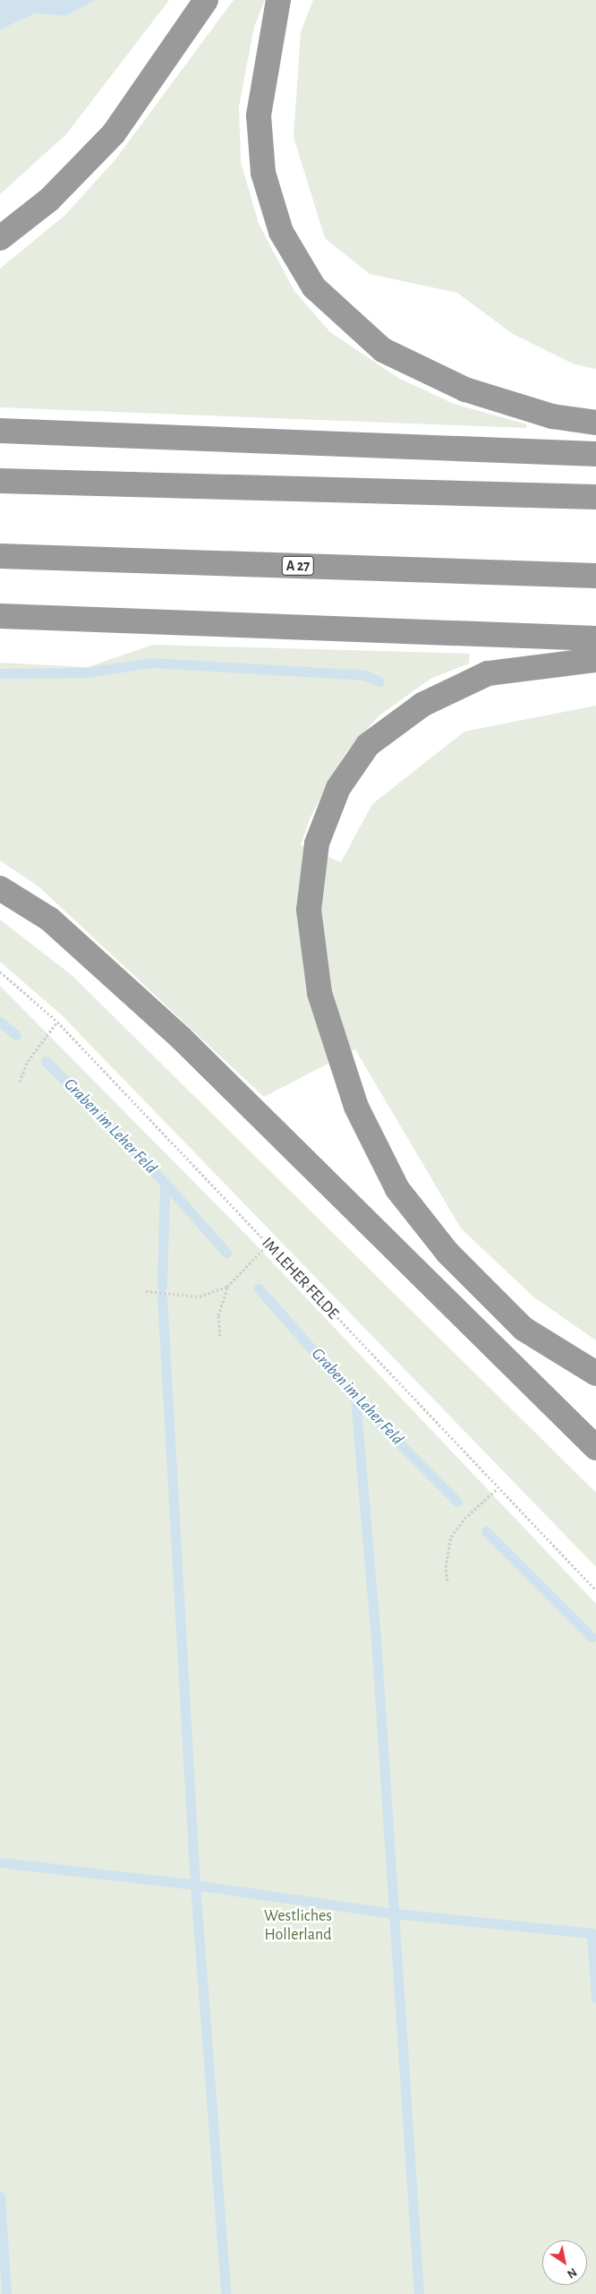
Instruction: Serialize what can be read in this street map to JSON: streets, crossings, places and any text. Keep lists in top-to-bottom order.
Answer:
{
  "streets": {
    "highway": ["A 27"],
    "path": ["IM LEHER FELDE"]
  },
  "water": ["Graben im Leher Feld"],
  "parks": ["Westliches Hollerland"],
  "north": "bottom right"
}
